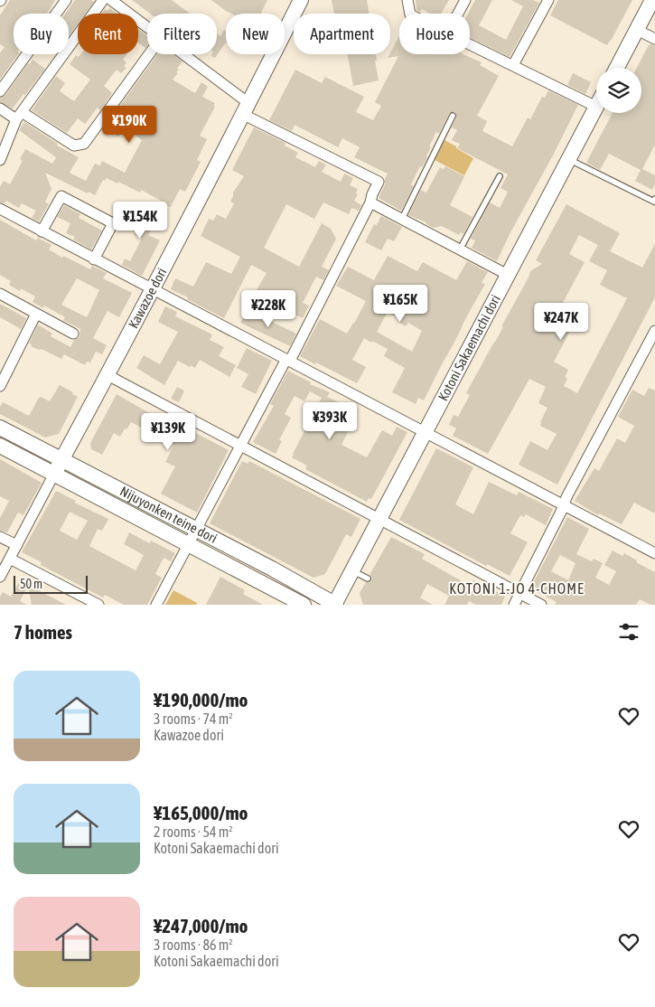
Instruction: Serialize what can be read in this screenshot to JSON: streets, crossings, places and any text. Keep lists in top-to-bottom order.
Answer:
{
  "streets": {
    "street": ["Kawazoe dori", "Kotoni Sakaemachi dori", "Nijuyonken teine dori"]
  },
  "crossings": [
    ["Kawazoe dori", "Nijuyonken teine dori"],
    ["Kotoni Sakaemachi dori", "Nijuyonken teine dori"]
  ],
  "districts": ["KOTONI 1-JO 4-CHOME"],
  "scale_bar": "50 m",
  "page": {
    "chip": [
      "Buy",
      "Rent",
      "Filters",
      "New",
      "Apartment",
      "House"
    ],
    "price": [
      "¥190K",
      "¥154K",
      "¥165K",
      "¥228K",
      "¥247K",
      "¥393K",
      "¥139K"
    ],
    "scale": "50 m",
    "heading": "7 homes",
    "list": [
      {
        "name": "¥190,000/mo",
        "note": "3 rooms · 74 m² · Kawazoe dori"
      },
      {
        "name": "¥165,000/mo",
        "note": "2 rooms · 54 m² · Kotoni Sakaemachi dori"
      },
      {
        "name": "¥247,000/mo",
        "note": "3 rooms · 86 m² · Kotoni Sakaemachi dori"
      }
    ]
  }
}
